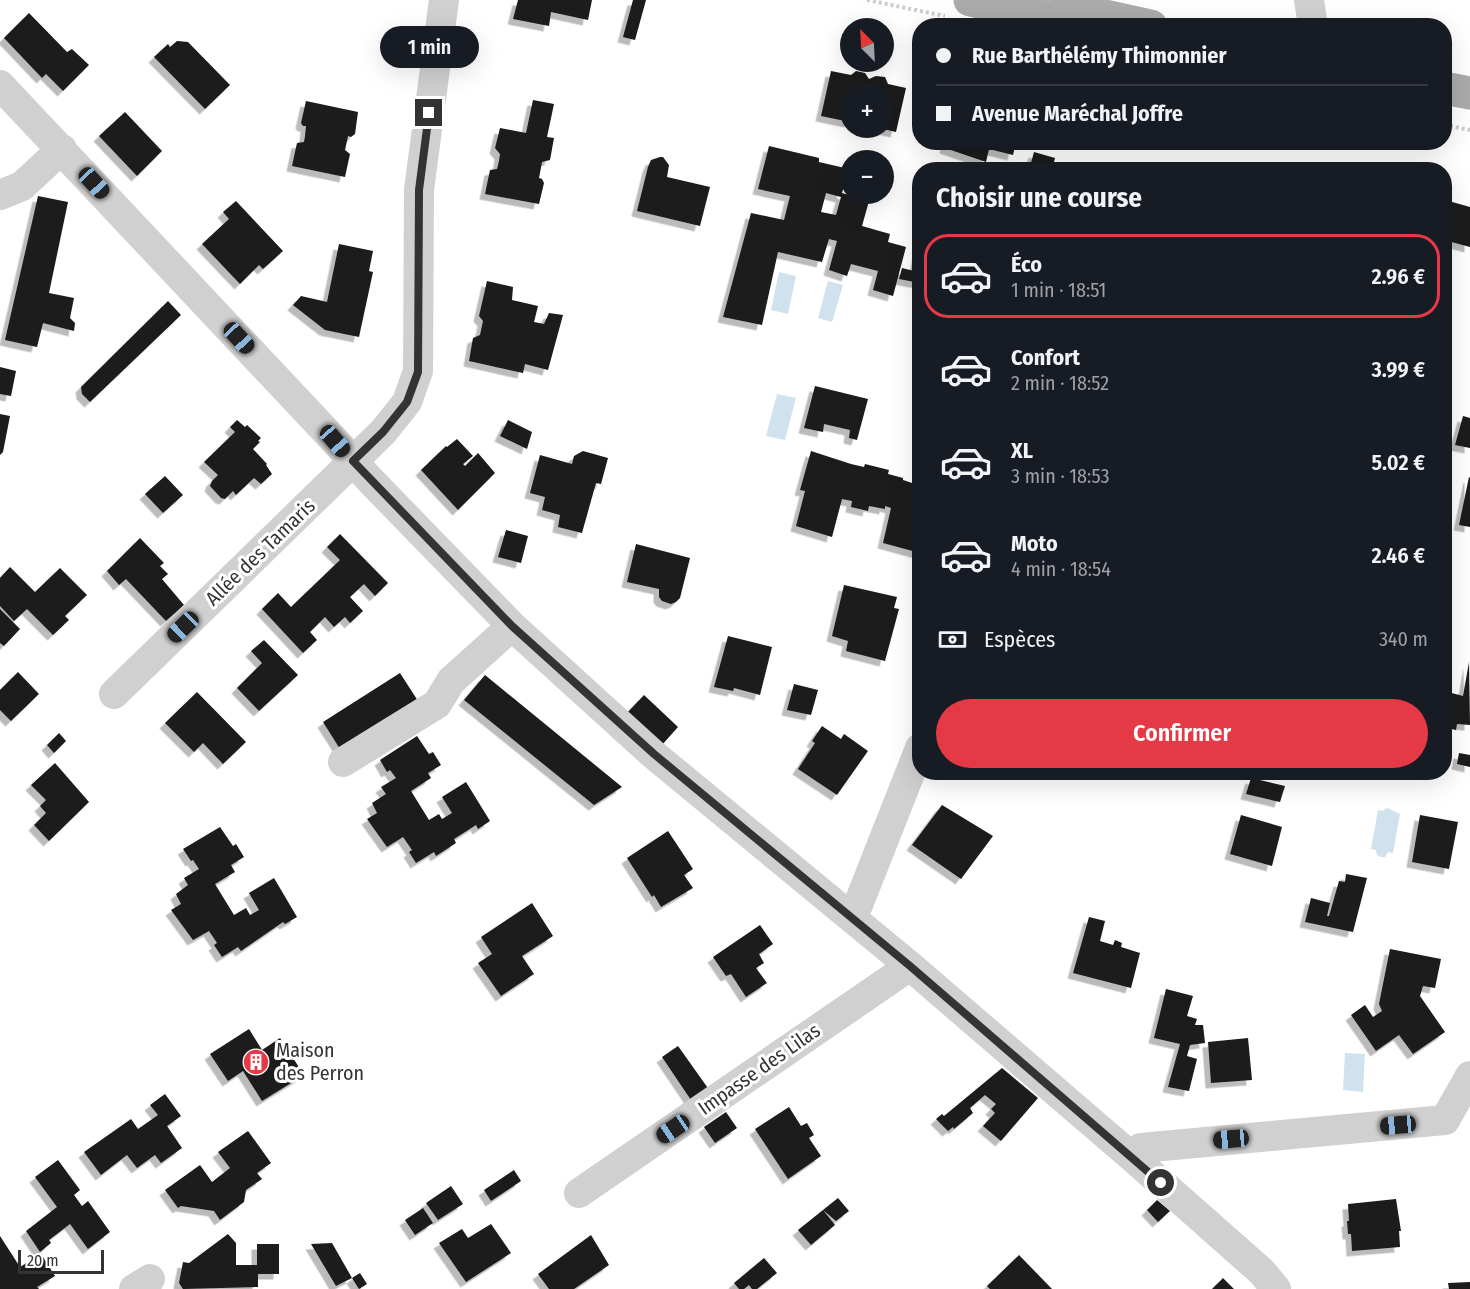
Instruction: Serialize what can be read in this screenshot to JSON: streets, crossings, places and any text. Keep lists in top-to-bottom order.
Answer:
{
  "streets": {
    "street": ["Allée des Tamaris", "Impasse des Lilas"]
  },
  "places": {
    "building": ["Maison des Perron"]
  },
  "scale_bar": "20 m",
  "north": "top left",
  "page": {
    "map_buttons": ["+", "−"],
    "banner": ["Rue Barthélémy Thimonnier", "Avenue Maréchal Joffre"],
    "bubble": "1 min",
    "heading": "Choisir une course",
    "list": [
      {
        "name": "Éco",
        "note": "1 min · 18:51",
        "value": "2.96 €"
      },
      {
        "name": "Confort",
        "note": "2 min · 18:52",
        "value": "3.99 €"
      },
      {
        "name": "XL",
        "note": "3 min · 18:53",
        "value": "5.02 €"
      },
      {
        "name": "Moto",
        "note": "4 min · 18:54",
        "value": "2.46 €"
      }
    ],
    "pay": ["Espèces", "340 m"],
    "buttons": "Confirmer",
    "scale": "20 m"
  }
}
